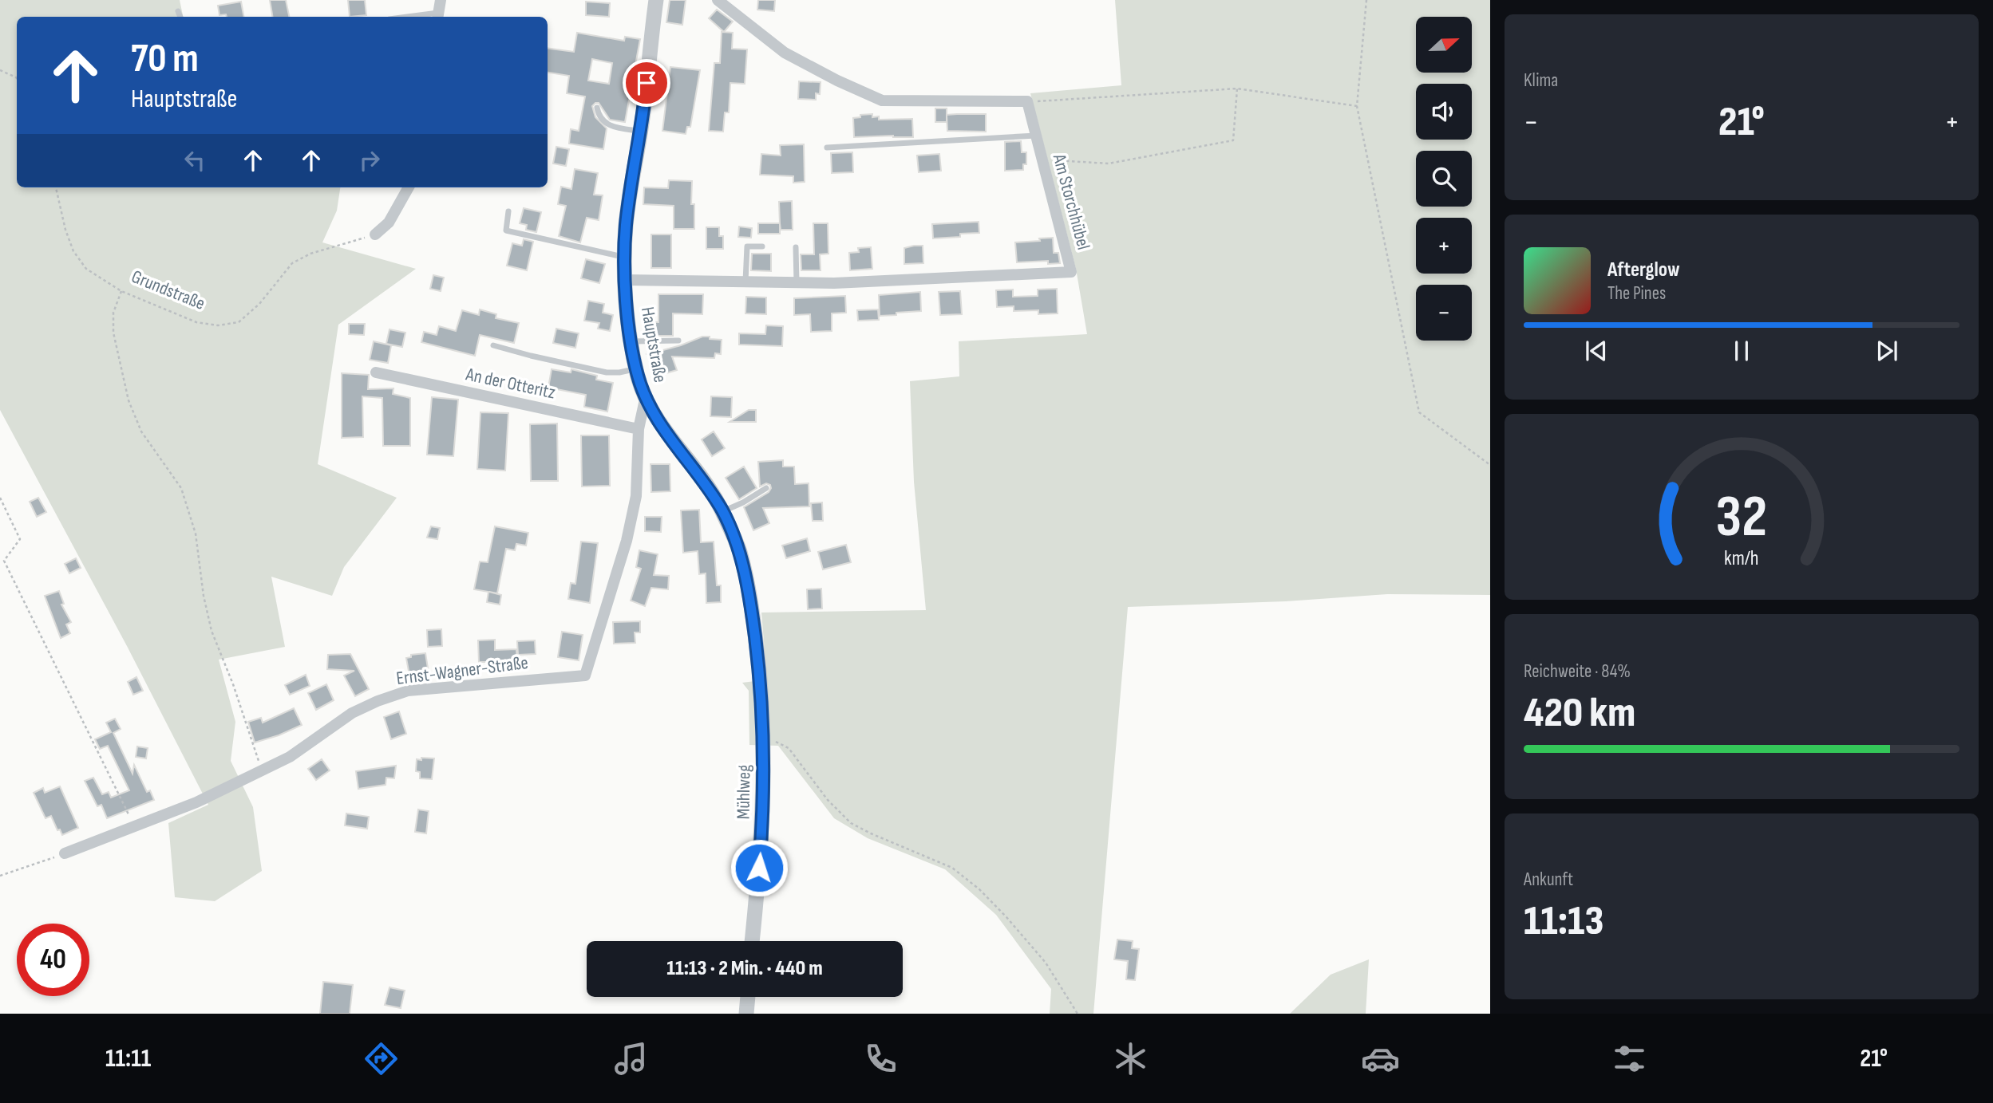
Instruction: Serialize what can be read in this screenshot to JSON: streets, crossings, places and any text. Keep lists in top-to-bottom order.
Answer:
{
  "streets": {
    "street": [
      "Am Storchhübel",
      "Hauptstraße",
      "An der Otteritz",
      "Ernst-Wagner-Straße",
      "Mühlweg"
    ],
    "path": ["Grundstraße"]
  },
  "crossings": [
    ["Am Storchhübel", "Hauptstraße"],
    ["Hauptstraße", "Ernst-Wagner-Straße"],
    ["Hauptstraße", "Mühlweg"],
    ["An der Otteritz", "Ernst-Wagner-Straße"]
  ],
  "north": "right",
  "page": {
    "tile": [
      "Klima",
      ["Reichweite · 84%", "420 km"],
      ["Ankunft", "11:13"]
    ],
    "map_buttons": ["+", "−"],
    "turn": ["70 m", "Hauptstraße"],
    "heat": ["−", "21°", "+"],
    "song": ["Afterglow", "The Pines"],
    "limit": "40",
    "trip": "11:13 · 2 Min. · 440 m",
    "tabs": ["11:11", "21°"],
    "gauge": ["32", "km/h"]
  }
}
